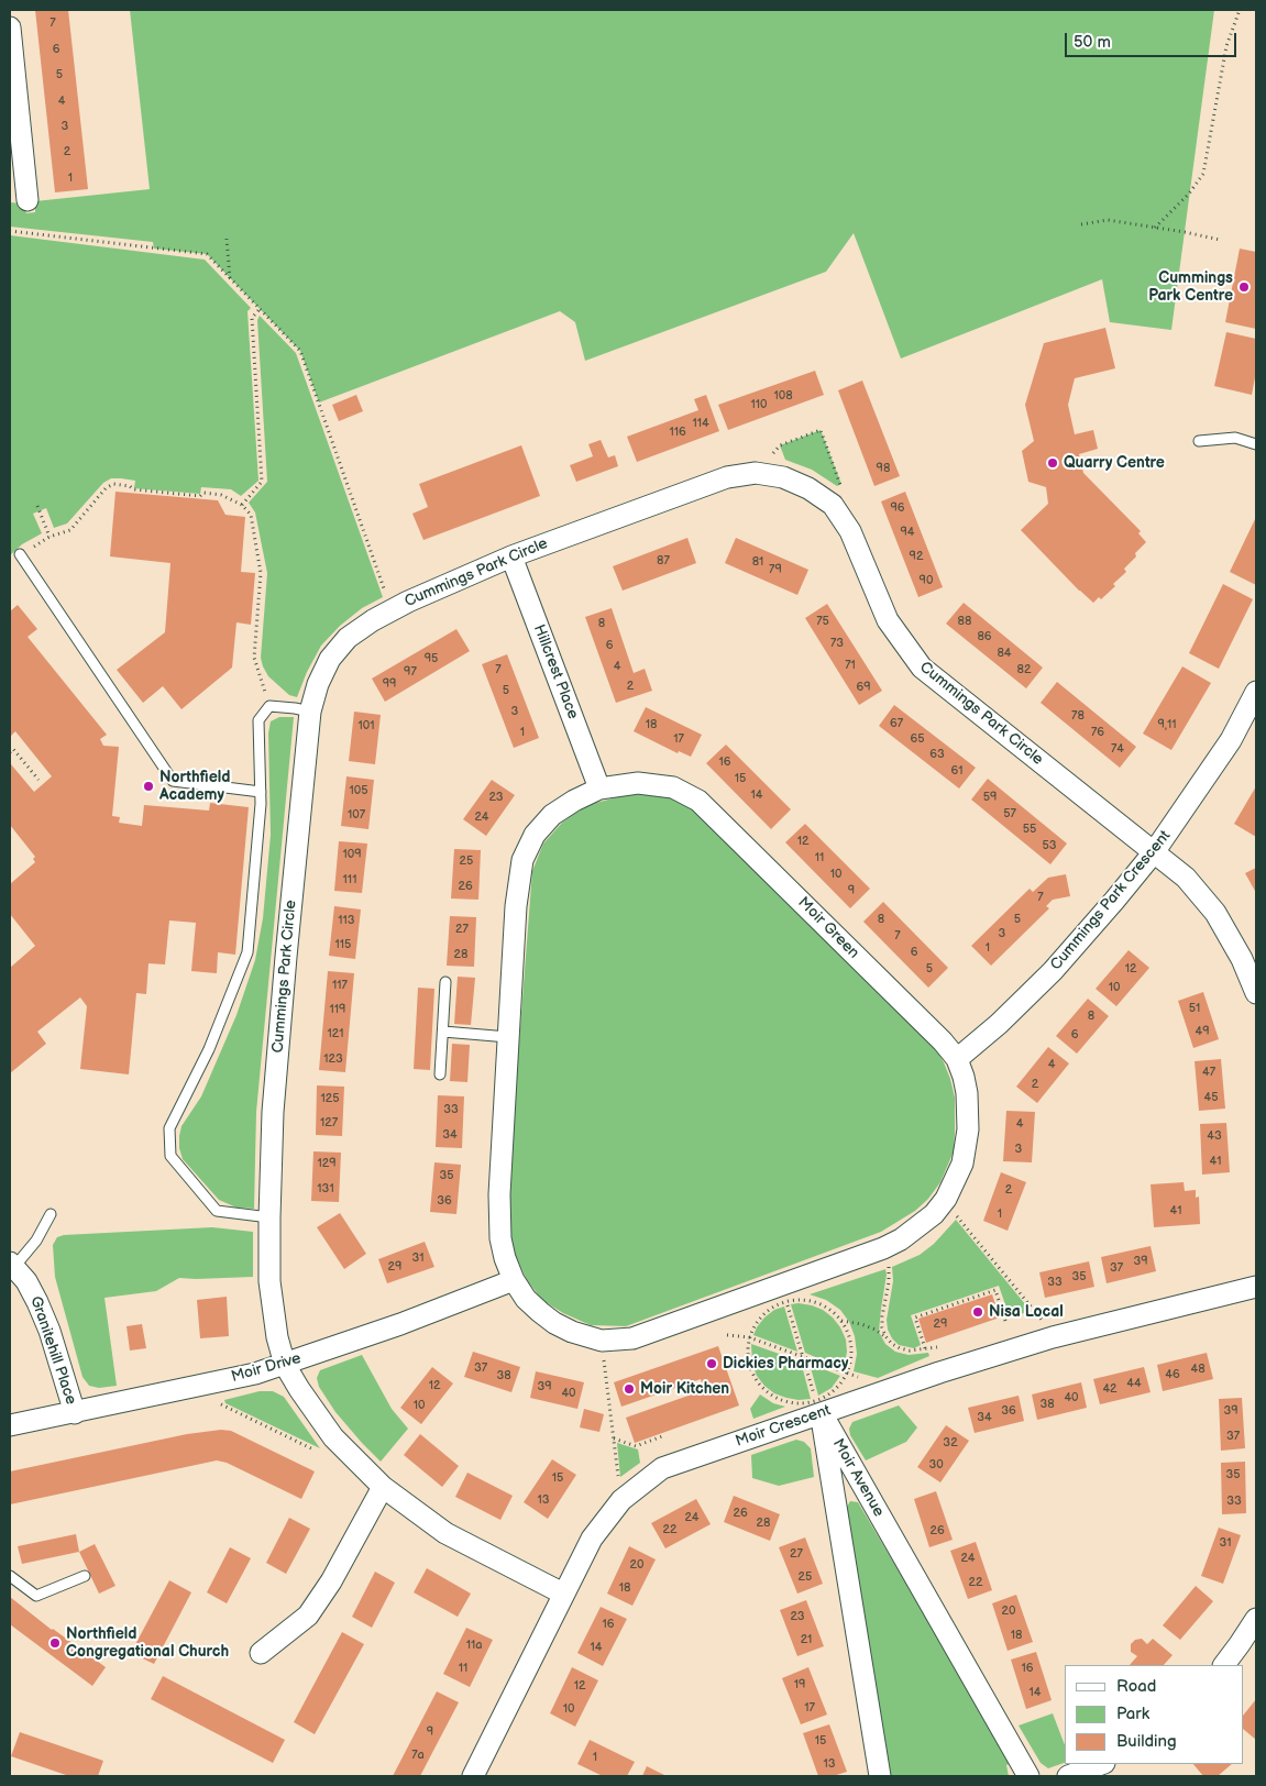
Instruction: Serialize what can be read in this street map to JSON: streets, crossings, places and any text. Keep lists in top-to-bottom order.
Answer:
{
  "streets": {
    "street": [
      "Cummings Park Circle",
      "Hillcrest Place",
      "Cummings Park Crescent",
      "Moir Green",
      "Granitehill Place",
      "Moir Drive",
      "Moir Crescent",
      "Moir Avenue"
    ]
  },
  "crossings": [
    ["Cummings Park Circle", "Hillcrest Place"],
    ["Cummings Park Circle", "Cummings Park Crescent"],
    ["Cummings Park Circle", "Moir Drive"],
    ["Cummings Park Circle", "Moir Crescent"],
    ["Hillcrest Place", "Moir Green"],
    ["Cummings Park Crescent", "Moir Green"],
    ["Moir Green", "Moir Drive"],
    ["Granitehill Place", "Moir Drive"],
    ["Moir Crescent", "Moir Avenue"]
  ],
  "places": [
    "Cummings Park Centre",
    "Quarry Centre",
    "Northfield Academy",
    "Nisa Local",
    "Dickies Pharmacy",
    "Moir Kitchen",
    "Northfield Congregational Church"
  ],
  "house_numbers": [
    "7",
    "6",
    "5",
    "4",
    "3",
    "2",
    "1",
    "108",
    "110",
    "114",
    "116",
    "98",
    "96",
    "94",
    "92",
    "87",
    "81",
    "79",
    "90",
    "75",
    "88",
    "8",
    "86",
    "73",
    "6",
    "84",
    "95",
    "71",
    "4",
    "7",
    "82",
    "97",
    "99",
    "2",
    "69",
    "5",
    "3",
    "78",
    "67",
    "18",
    "9,11",
    "101",
    "1",
    "76",
    "17",
    "65",
    "74",
    "63",
    "16",
    "61",
    "15",
    "105",
    "14",
    "23",
    "59",
    "57",
    "107",
    "24",
    "55",
    "12",
    "53",
    "109",
    "11",
    "25",
    "10",
    "111",
    "26",
    "9",
    "7",
    "8",
    "5",
    "113",
    "27",
    "3",
    "7",
    "115",
    "1",
    "6",
    "28",
    "5",
    "12",
    "117",
    "10",
    "51",
    "119",
    "8",
    "49",
    "121",
    "6",
    "123",
    "4",
    "47",
    "2",
    "45",
    "125",
    "33",
    "127",
    "4",
    "34",
    "43",
    "3",
    "41",
    "129",
    "35",
    "131",
    "2",
    "36",
    "41",
    "1",
    "31",
    "39",
    "29",
    "37",
    "35",
    "33",
    "29",
    "37",
    "48",
    "46",
    "38",
    "44",
    "12",
    "39",
    "42",
    "40",
    "40",
    "38",
    "10",
    "36",
    "39",
    "34",
    "37",
    "32",
    "30",
    "35",
    "15",
    "13",
    "33",
    "26",
    "24",
    "28",
    "22",
    "26",
    "31",
    "27",
    "24",
    "20",
    "25",
    "22",
    "18",
    "20",
    "23",
    "16",
    "18",
    "21",
    "11a",
    "14",
    "11",
    "16",
    "19",
    "12",
    "14",
    "17",
    "10",
    "9",
    "15",
    "7a",
    "1",
    "13"
  ],
  "legend": ["Road", "Park", "Building"],
  "scale_bar": "50 m"
}
